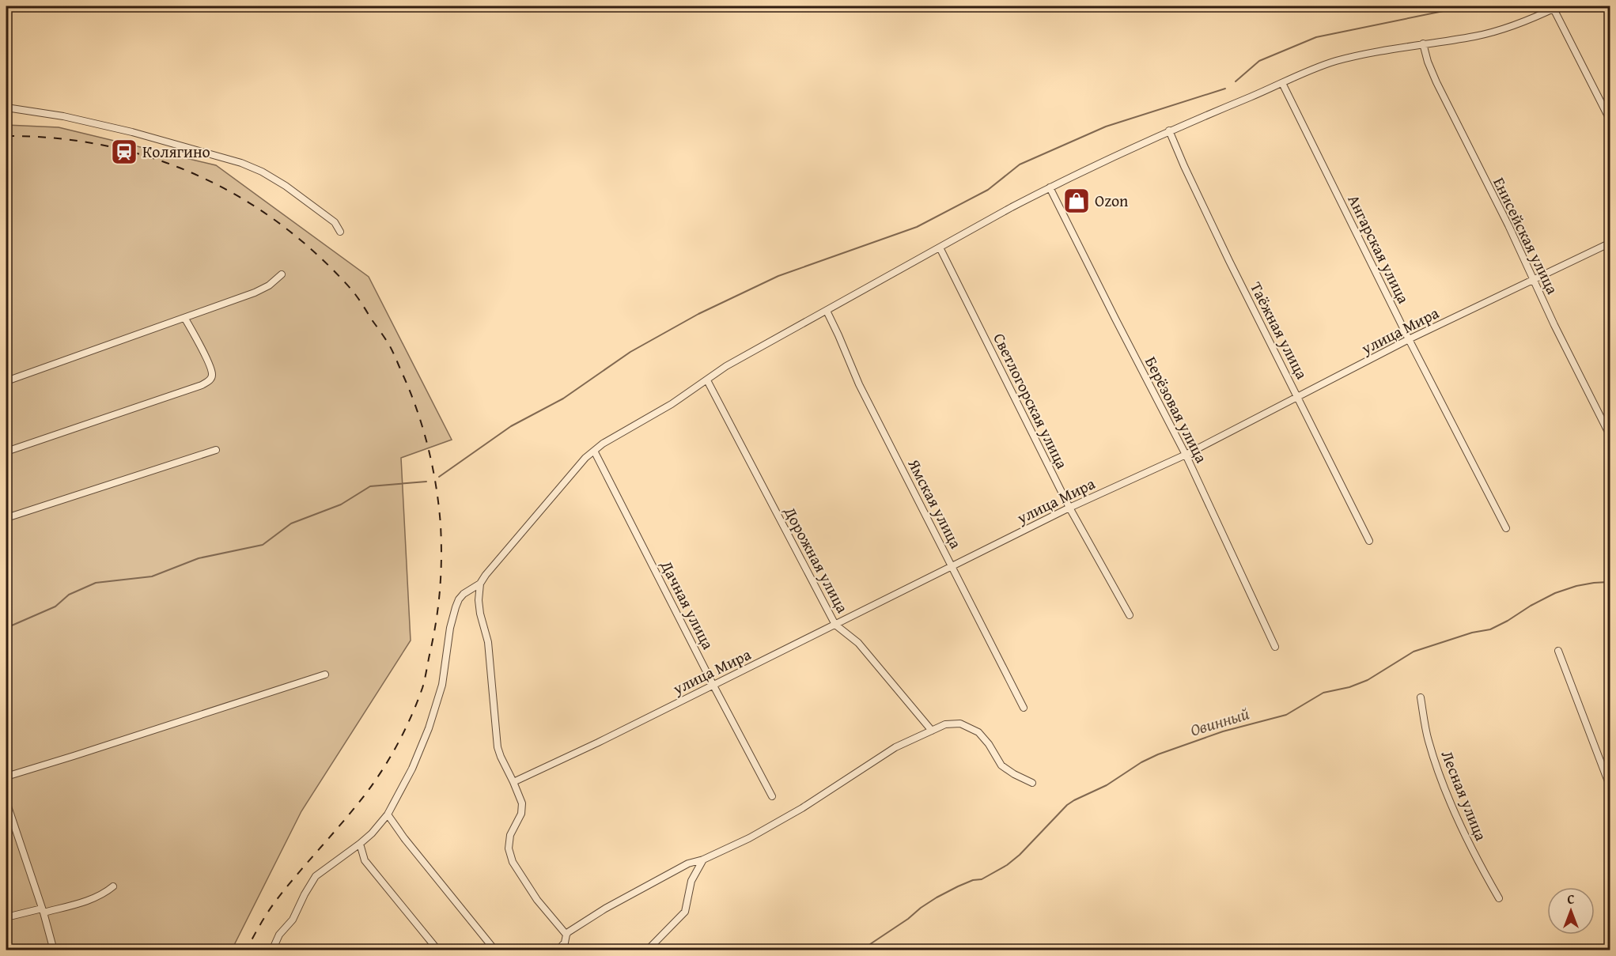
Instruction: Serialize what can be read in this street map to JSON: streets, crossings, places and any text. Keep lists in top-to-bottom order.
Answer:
{
  "streets": {
    "street": [
      "Енисейская улица",
      "Ангарская улица",
      "Таёжная улица",
      "улица Мира",
      "Светлогорская улица",
      "Берёзовая улица",
      "Ямская улица",
      "Дорожная улица",
      "Дачная улица",
      "Лесная улица"
    ]
  },
  "crossings": [
    ["Енисейская улица", "улица Мира"],
    ["Ангарская улица", "улица Мира"],
    ["Таёжная улица", "улица Мира"],
    ["улица Мира", "Светлогорская улица"],
    ["улица Мира", "Берёзовая улица"],
    ["улица Мира", "Ямская улица"],
    ["улица Мира", "Дорожная улица"],
    ["улица Мира", "Дачная улица"]
  ],
  "water": ["Овинный"],
  "places": {
    "station": ["Колягино"],
    "shop": ["Ozon"]
  },
  "north": "top"
}
